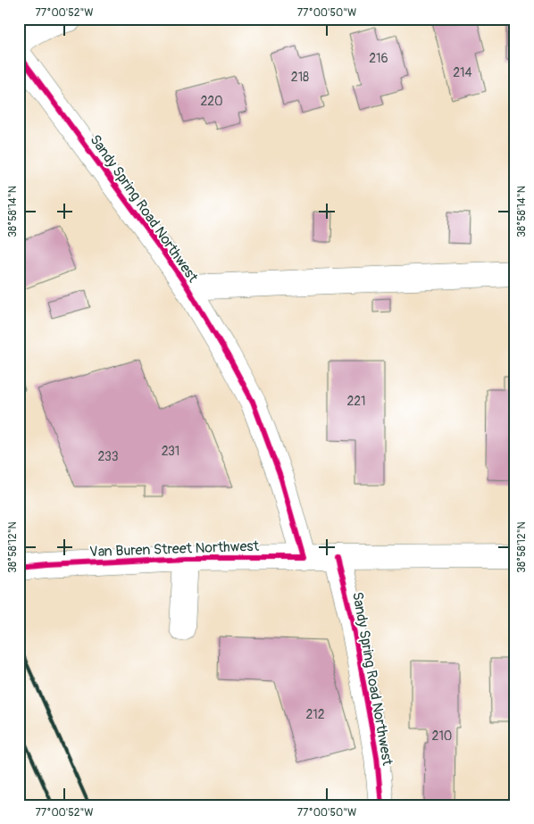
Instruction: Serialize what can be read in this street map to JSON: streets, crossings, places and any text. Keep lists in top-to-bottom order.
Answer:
{
  "streets": {
    "street": ["Sandy Spring Road Northwest", "Van Buren Street Northwest"]
  },
  "crossings": [
    ["Sandy Spring Road Northwest", "Van Buren Street Northwest"]
  ],
  "house_numbers": [
    "216",
    "214",
    "218",
    "220",
    "221",
    "231",
    "233",
    "212",
    "210"
  ],
  "coordinates": [
    "77°00'52\"W",
    "77°00'50\"W",
    "38°58'14\"N",
    "38°58'12\"N"
  ]
}
